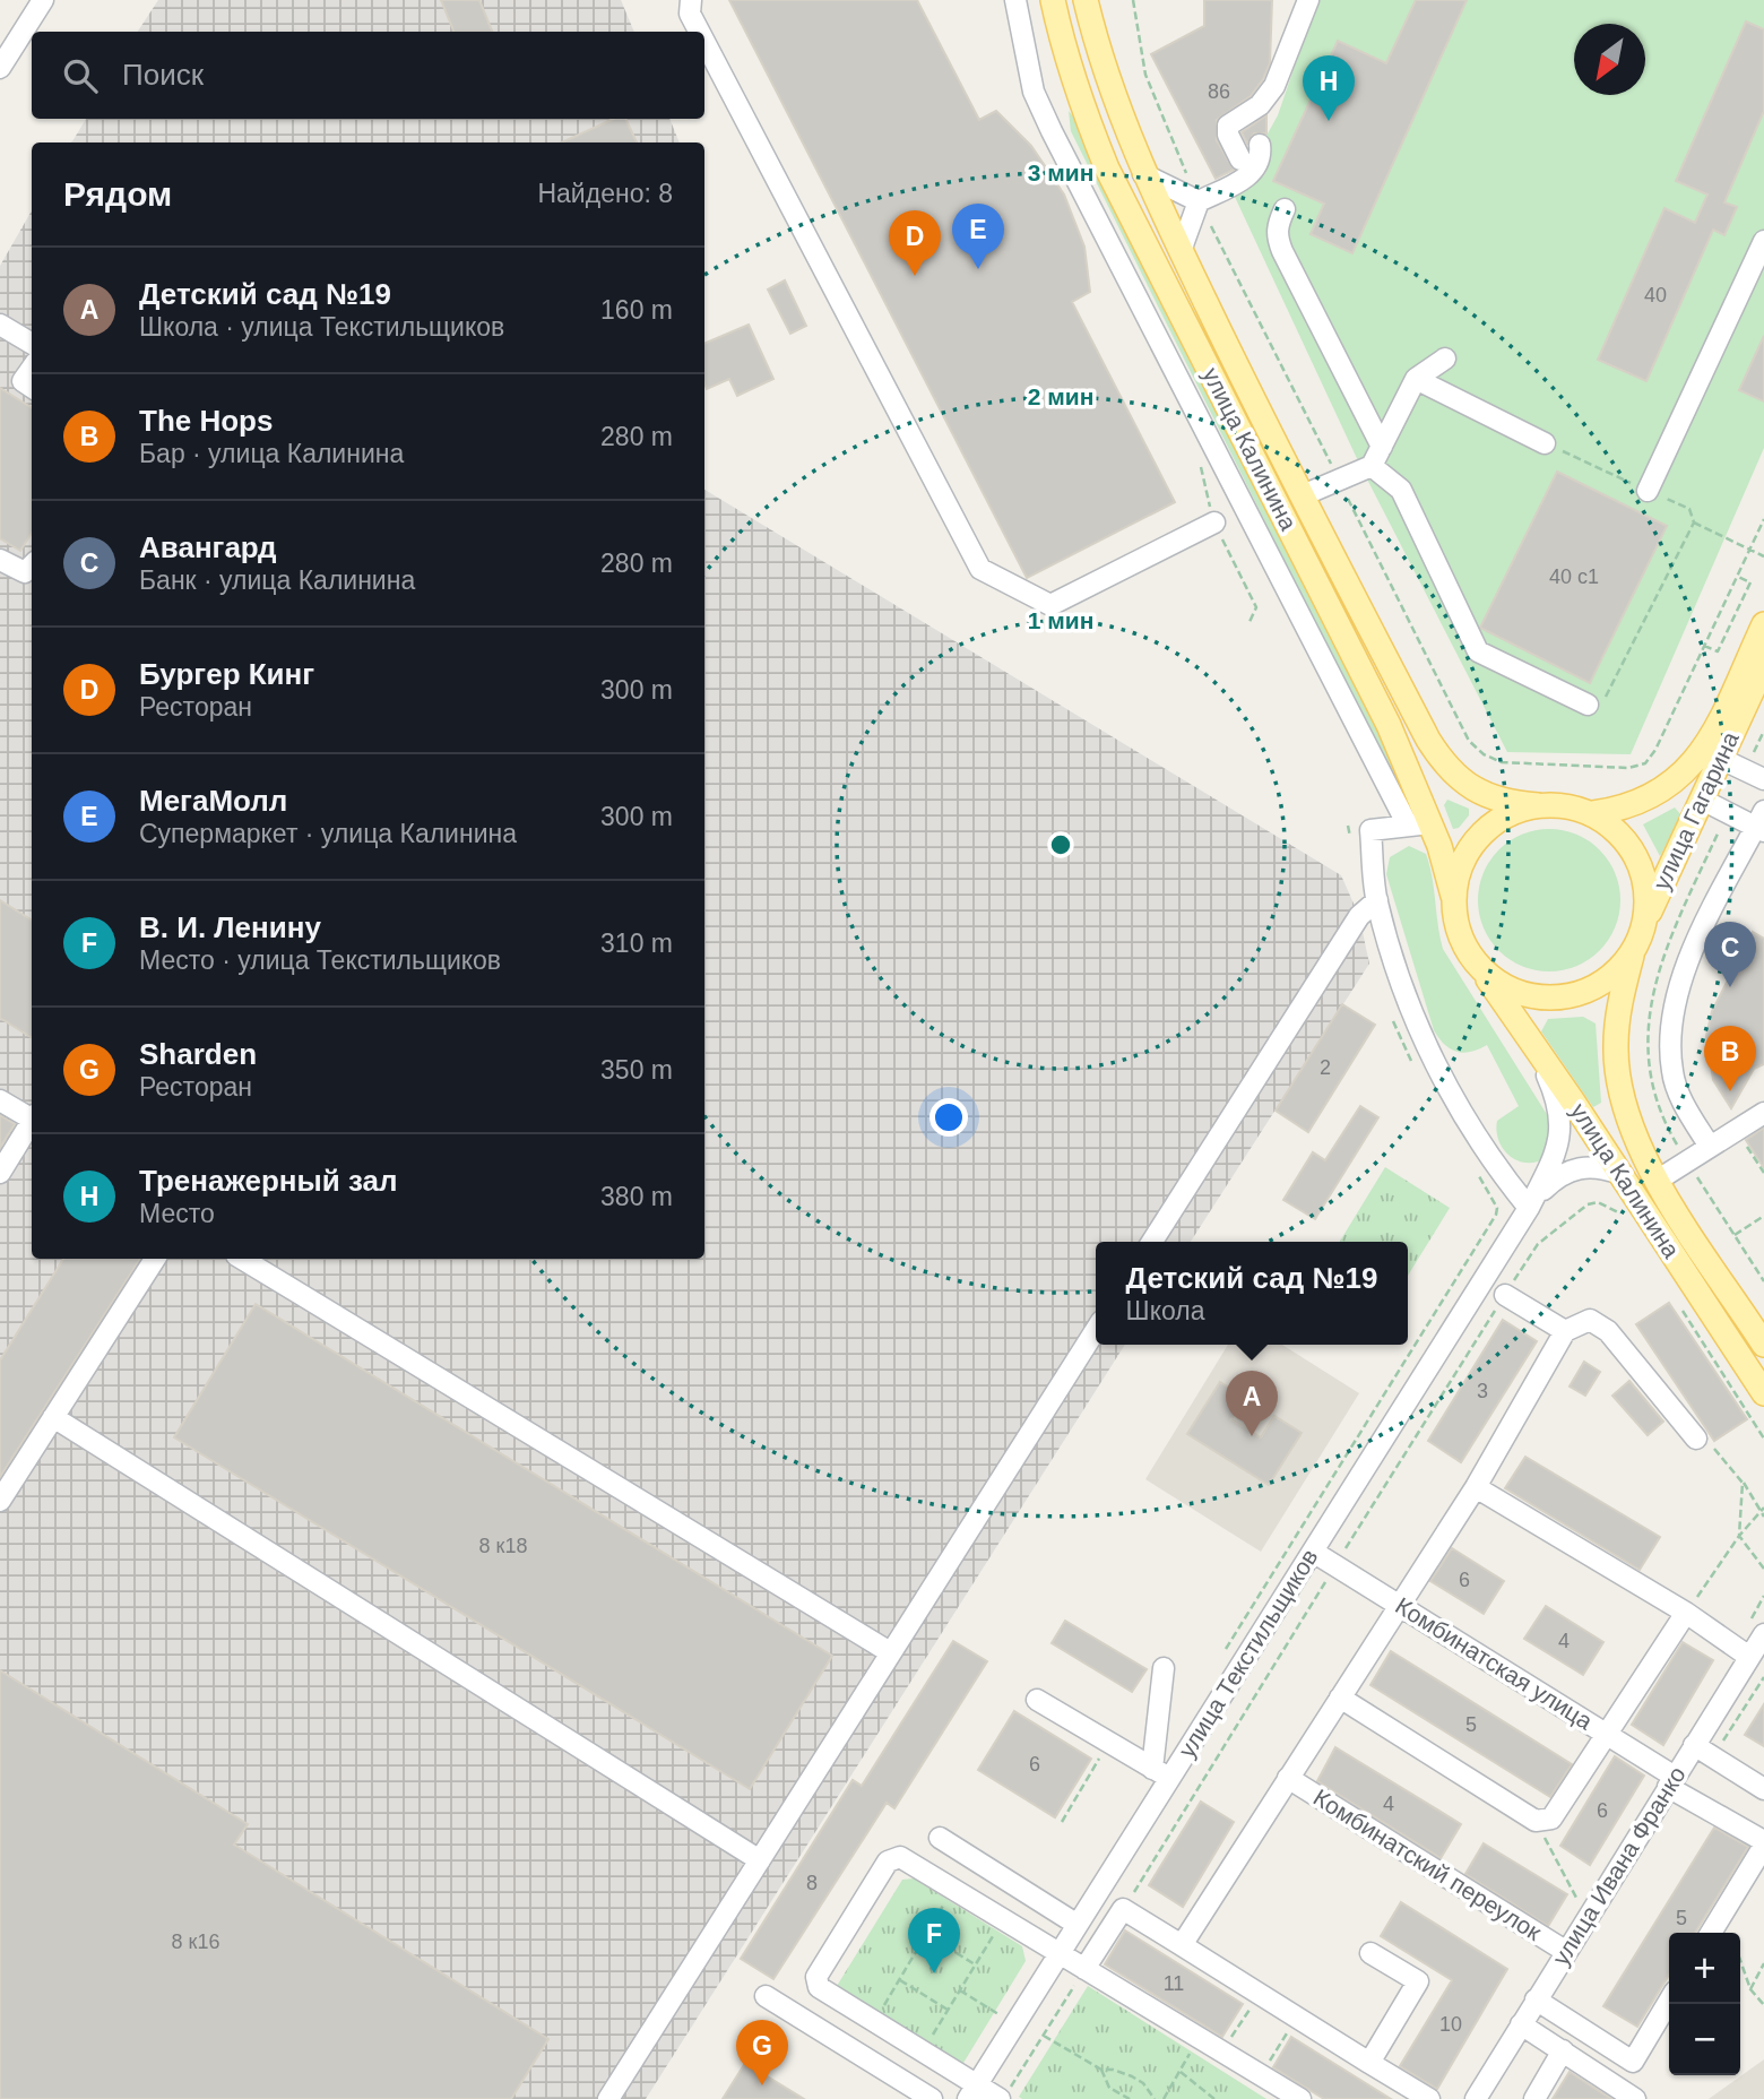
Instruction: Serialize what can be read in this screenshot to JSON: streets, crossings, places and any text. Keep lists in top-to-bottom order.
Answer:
{
  "streets": {
    "main road": ["улица Калинина", "улица Гагарина"],
    "street": [
      "улица Текстильщиков",
      "Комбинатская улица",
      "Комбинатский переулок",
      "улица Ивана Франко"
    ]
  },
  "crossings": [
    ["улица Калинина", "улица Гагарина"],
    ["улица Калинина", "улица Текстильщиков"],
    ["улица Текстильщиков", "Комбинатская улица"],
    ["Комбинатская улица", "улица Ивана Франко"],
    ["Комбинатский переулок", "улица Ивана Франко"]
  ],
  "house_numbers": [
    "86",
    "40",
    "40 с1",
    "2",
    "3",
    "8 к18",
    "6",
    "4",
    "5",
    "6",
    "4",
    "6",
    "8",
    "5",
    "8 к16",
    "11",
    "10"
  ],
  "north": "bottom left",
  "page": {
    "search": "Поиск",
    "pins": [
      "H",
      "E",
      "D",
      "C",
      "B",
      "A",
      "F",
      "G"
    ],
    "heading": ["Рядом", "Найдено: 8"],
    "list": [
      {
        "mark": "A",
        "name": "Детский сад №19",
        "note": "Школа · улица Текстильщиков",
        "value": "160 m"
      },
      {
        "mark": "B",
        "name": "The Hops",
        "note": "Бар · улица Калинина",
        "value": "280 m"
      },
      {
        "mark": "C",
        "name": "Авангард",
        "note": "Банк · улица Калинина",
        "value": "280 m"
      },
      {
        "mark": "D",
        "name": "Бургер Кинг",
        "note": "Ресторан",
        "value": "300 m"
      },
      {
        "mark": "E",
        "name": "МегаМолл",
        "note": "Супермаркет · улица Калинина",
        "value": "300 m"
      },
      {
        "mark": "F",
        "name": "В. И. Ленину",
        "note": "Место · улица Текстильщиков",
        "value": "310 m"
      },
      {
        "mark": "G",
        "name": "Sharden",
        "note": "Ресторан",
        "value": "350 m"
      },
      {
        "mark": "H",
        "name": "Тренажерный зал",
        "note": "Место",
        "value": "380 m"
      }
    ],
    "popup": ["Детский сад №19", "Школа"],
    "map_buttons": ["+", "−"]
  },
  "rings": ["3 мин", "2 мин", "1 мин"]
}
